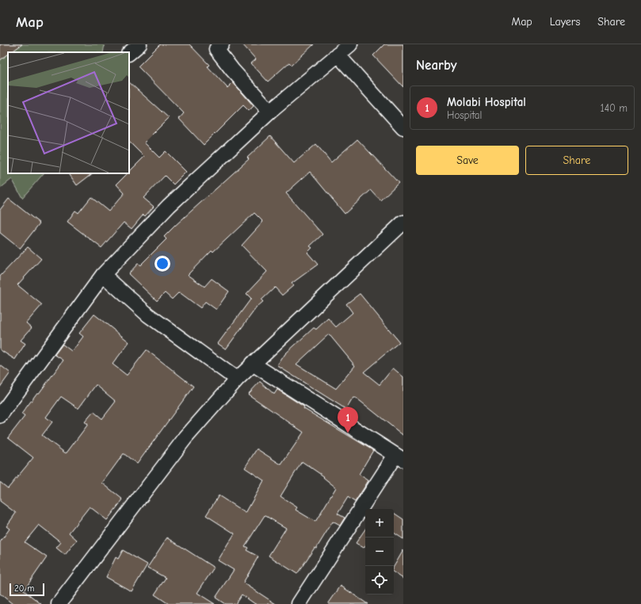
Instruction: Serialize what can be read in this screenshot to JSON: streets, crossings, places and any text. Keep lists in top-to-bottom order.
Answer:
{
  "scale_bar": "20 m",
  "page": {
    "header": "Map",
    "nav": ["Map", "Layers", "Share"],
    "heading": "Nearby",
    "list": [
      {
        "mark": "1",
        "name": "Molabi Hospital",
        "note": "Hospital",
        "value": "140 m"
      }
    ],
    "buttons": ["Save", "Share"],
    "pins": "1",
    "map_buttons": ["+", "−"],
    "scale": "20 m"
  }
}
